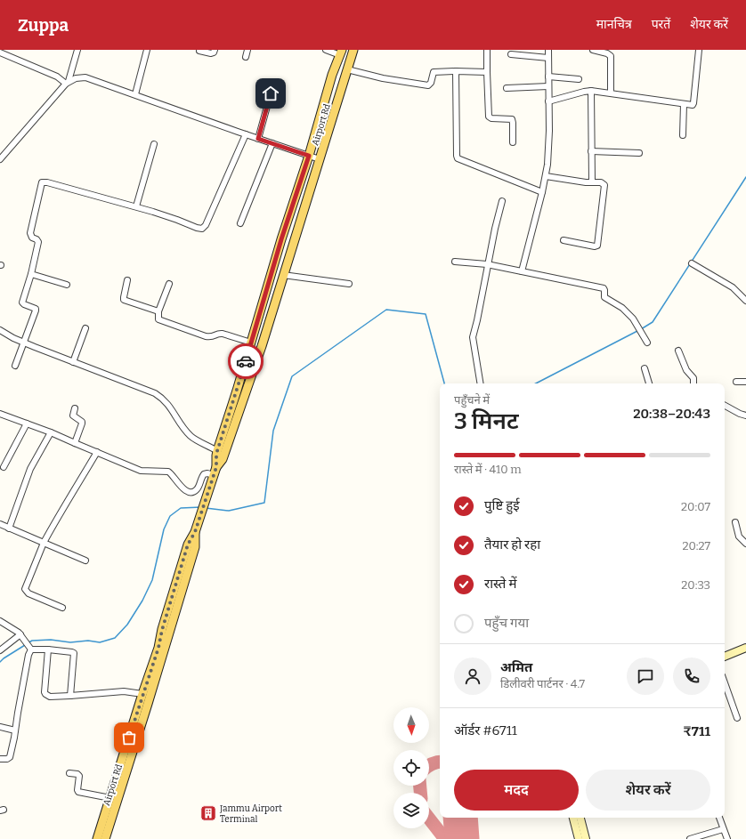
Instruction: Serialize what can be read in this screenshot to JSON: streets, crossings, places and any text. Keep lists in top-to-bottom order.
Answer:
{
  "streets": {
    "main road": ["Airport Rd"]
  },
  "places": {
    "building": ["Jammu Airport Terminal"]
  },
  "north": "bottom",
  "page": {
    "header": "Zuppa",
    "nav": ["मानचित्र", "परतें", "शेयर करें"],
    "heading": ["3 मिनट", "पहुँचने में", "20:38–20:43"],
    "panel": [
      "अमित",
      "डिलीवरी पार्टनर · 4.7",
      "ऑर्डर #6711",
      "₹711"
    ],
    "bar": "रास्ते में · 410 m",
    "list": [
      ["पुष्टि हुई", "20:07"],
      ["तैयार हो रहा", "20:27"],
      ["रास्ते में", "20:33"],
      "पहुँच गया"
    ],
    "buttons": ["मदद", "शेयर करें"]
  }
}
